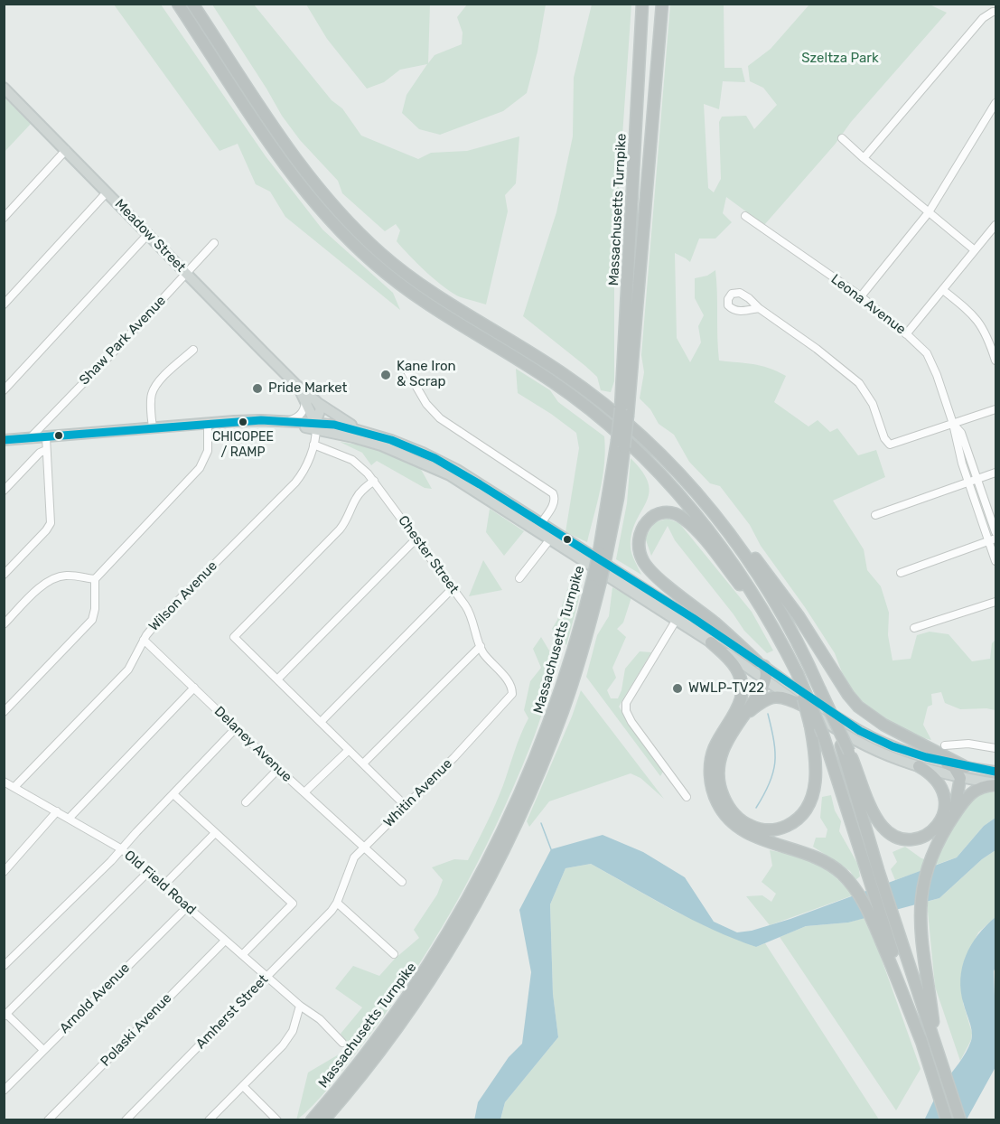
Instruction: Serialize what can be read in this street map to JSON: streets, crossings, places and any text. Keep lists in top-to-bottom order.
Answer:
{
  "streets": {
    "highway": ["Massachusetts Turnpike"],
    "main road": ["Meadow Street"],
    "street": [
      "Leona Avenue",
      "Shaw Park Avenue",
      "Chester Street",
      "Wilson Avenue",
      "Delaney Avenue",
      "Whitin Avenue",
      "Old Field Road",
      "Arnold Avenue",
      "Amherst Street",
      "Polaski Avenue"
    ]
  },
  "crossings": [
    ["Meadow Street", "Shaw Park Avenue"],
    ["Meadow Street", "Wilson Avenue"],
    ["Chester Street", "Wilson Avenue"],
    ["Chester Street", "Whitin Avenue"],
    ["Wilson Avenue", "Delaney Avenue"],
    ["Wilson Avenue", "Old Field Road"],
    ["Delaney Avenue", "Whitin Avenue"],
    ["Whitin Avenue", "Amherst Street"],
    ["Old Field Road", "Arnold Avenue"],
    ["Old Field Road", "Amherst Street"],
    ["Old Field Road", "Polaski Avenue"]
  ],
  "parks": ["Szeltza Park"],
  "places": [
    "Kane Iron & Scrap",
    "Pride Market",
    "CHICOPEE / RAMP",
    "WWLP-TV22"
  ]
}
